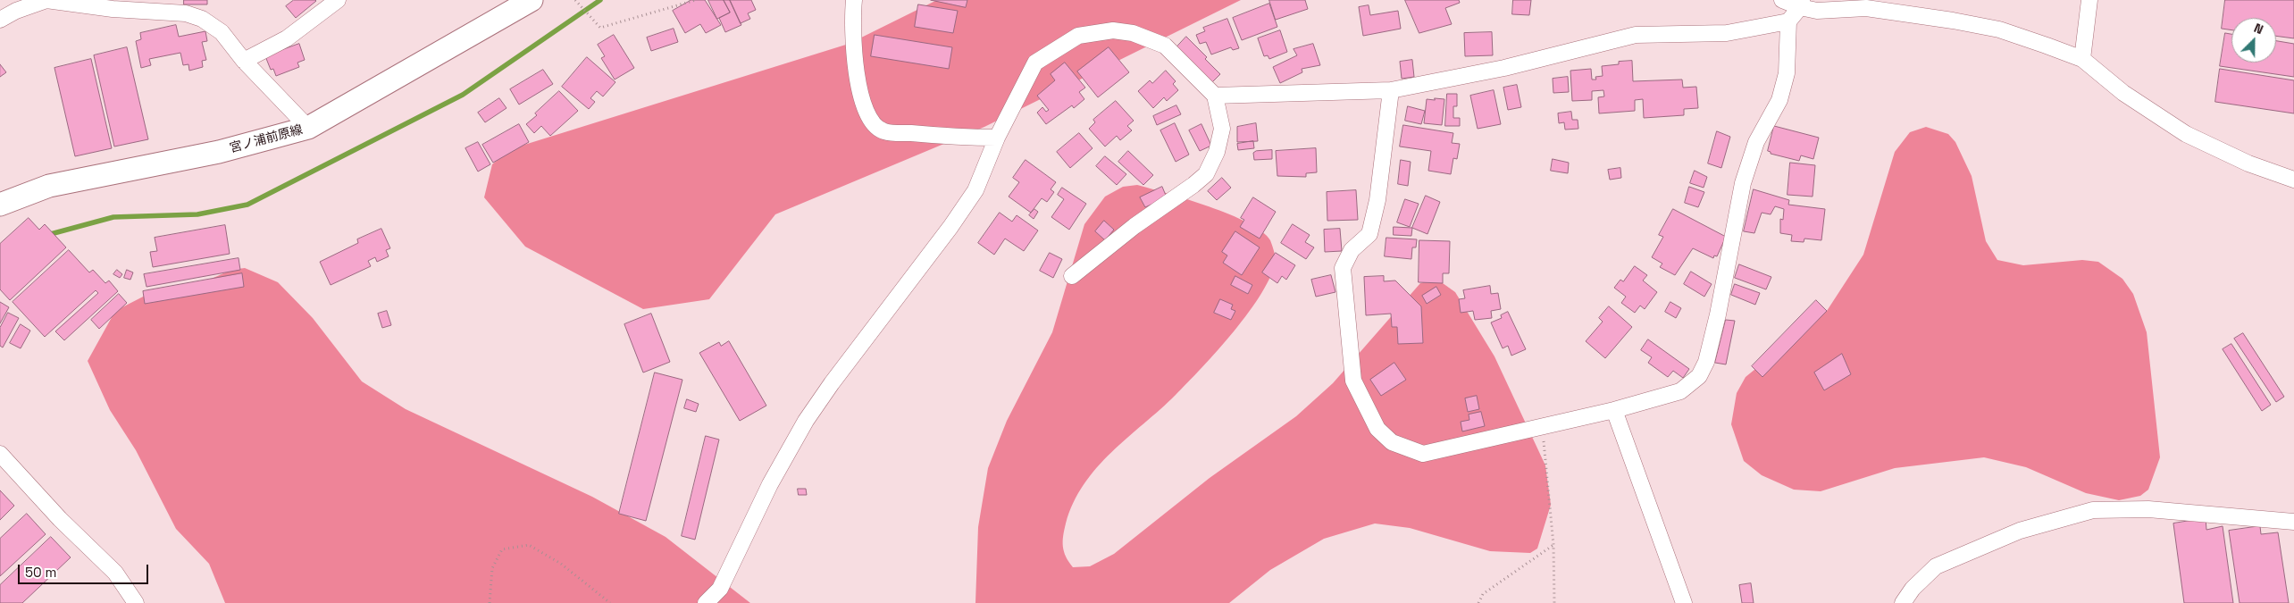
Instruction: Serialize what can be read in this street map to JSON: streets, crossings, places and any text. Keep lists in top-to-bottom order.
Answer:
{
  "streets": {
    "main road": ["宮ノ浦前原線"]
  },
  "scale_bar": "50 m",
  "north": "top right"
}
